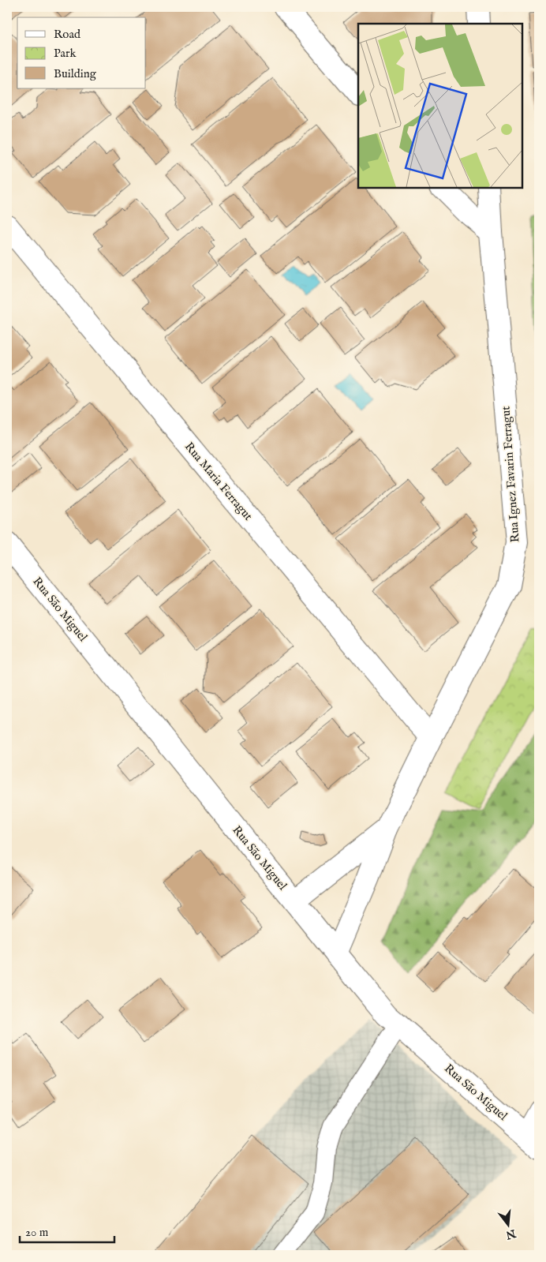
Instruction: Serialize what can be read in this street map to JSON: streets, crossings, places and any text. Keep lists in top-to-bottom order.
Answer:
{
  "streets": {
    "street": ["Rua Ignez Favarin Ferragut", "Rua Maria Ferragut", "Rua São Miguel"]
  },
  "crossings": [
    ["Rua Ignez Favarin Ferragut", "Rua Maria Ferragut"],
    ["Rua Ignez Favarin Ferragut", "Rua São Miguel"]
  ],
  "legend": ["Road", "Park", "Building"],
  "scale_bar": "20 m",
  "north": "bottom"
}
